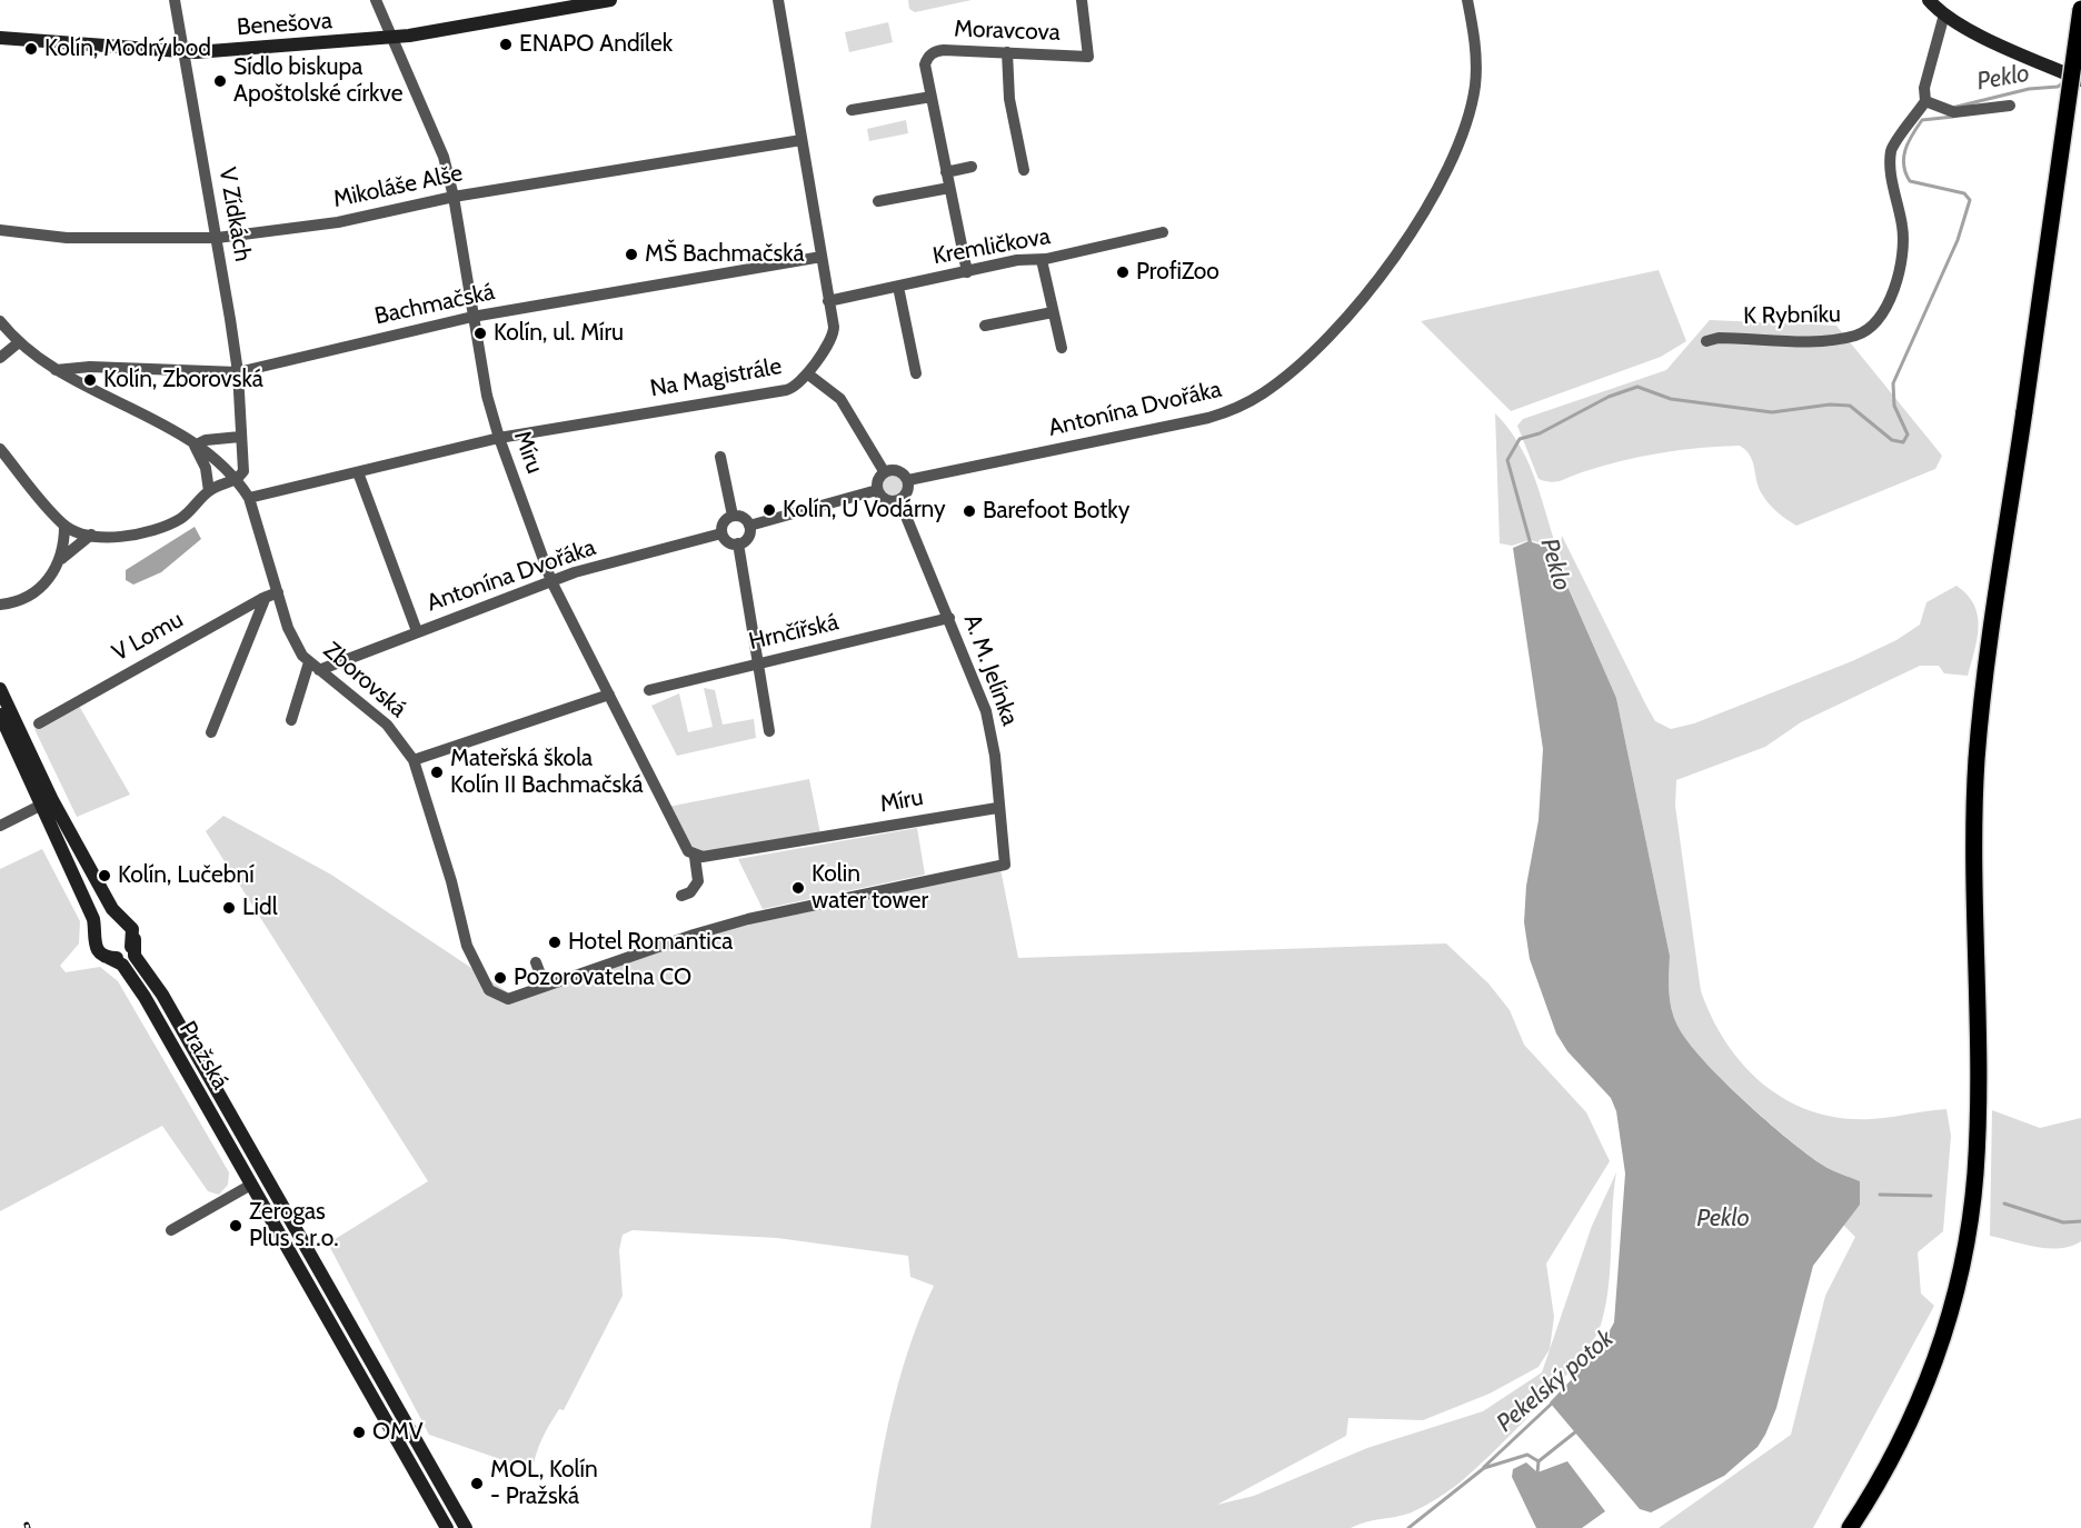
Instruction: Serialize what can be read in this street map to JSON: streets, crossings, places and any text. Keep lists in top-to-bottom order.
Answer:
{
  "streets": {
    "street": [
      "Benešova",
      "Moravcova",
      "Mikoláše Alše",
      "V Zídkách",
      "Kremličkova",
      "Bachmačská",
      "K Rybníku",
      "Na Magistrále",
      "Antonína Dvořáka",
      "Míru",
      "Hrnčířská",
      "V Lomu",
      "A. M. Jelínka",
      "Zborovská",
      "Pražská"
    ]
  },
  "crossings": [
    ["Benešova", "V Zídkách"],
    ["Benešova", "Míru"],
    ["Moravcova", "Kremličkova"],
    ["Mikoláše Alše", "V Zídkách"],
    ["Mikoláše Alše", "Na Magistrále"],
    ["Mikoláše Alše", "Míru"],
    ["V Zídkách", "Bachmačská"],
    ["V Zídkách", "Zborovská"],
    ["Kremličkova", "Na Magistrále"],
    ["Bachmačská", "Na Magistrále"],
    ["Bachmačská", "Míru"],
    ["Bachmačská", "Zborovská"],
    ["Na Magistrále", "Míru"],
    ["Na Magistrále", "Zborovská"],
    ["Antonína Dvořáka", "Míru"],
    ["Antonína Dvořáka", "A. M. Jelínka"],
    ["Antonína Dvořáka", "Zborovská"],
    ["Míru", "A. M. Jelínka"],
    ["Hrnčířská", "A. M. Jelínka"],
    ["V Lomu", "Zborovská"],
    ["A. M. Jelínka", "Zborovská"]
  ],
  "water": ["Peklo", "Pekelský potok"],
  "places": [
    "ENAPO Andílek",
    "Kolín, Modrý bod",
    "Sídlo biskupa Apoštolské církve",
    "MŠ Bachmačská",
    "ProfiZoo",
    "Kolín, ul. Míru",
    "Kolín, Zborovská",
    "Kolín, U Vodárny",
    "Barefoot Botky",
    "Mateřská škola Kolín II Bachmačská",
    "Kolín, Lučební",
    "Kolin water tower",
    "Lidl",
    "Hotel Romantica",
    "Pozorovatelna CO",
    "Zerogas Plus s.r.o.",
    "OMV",
    "MOL, Kolín - Pražská"
  ]
}
